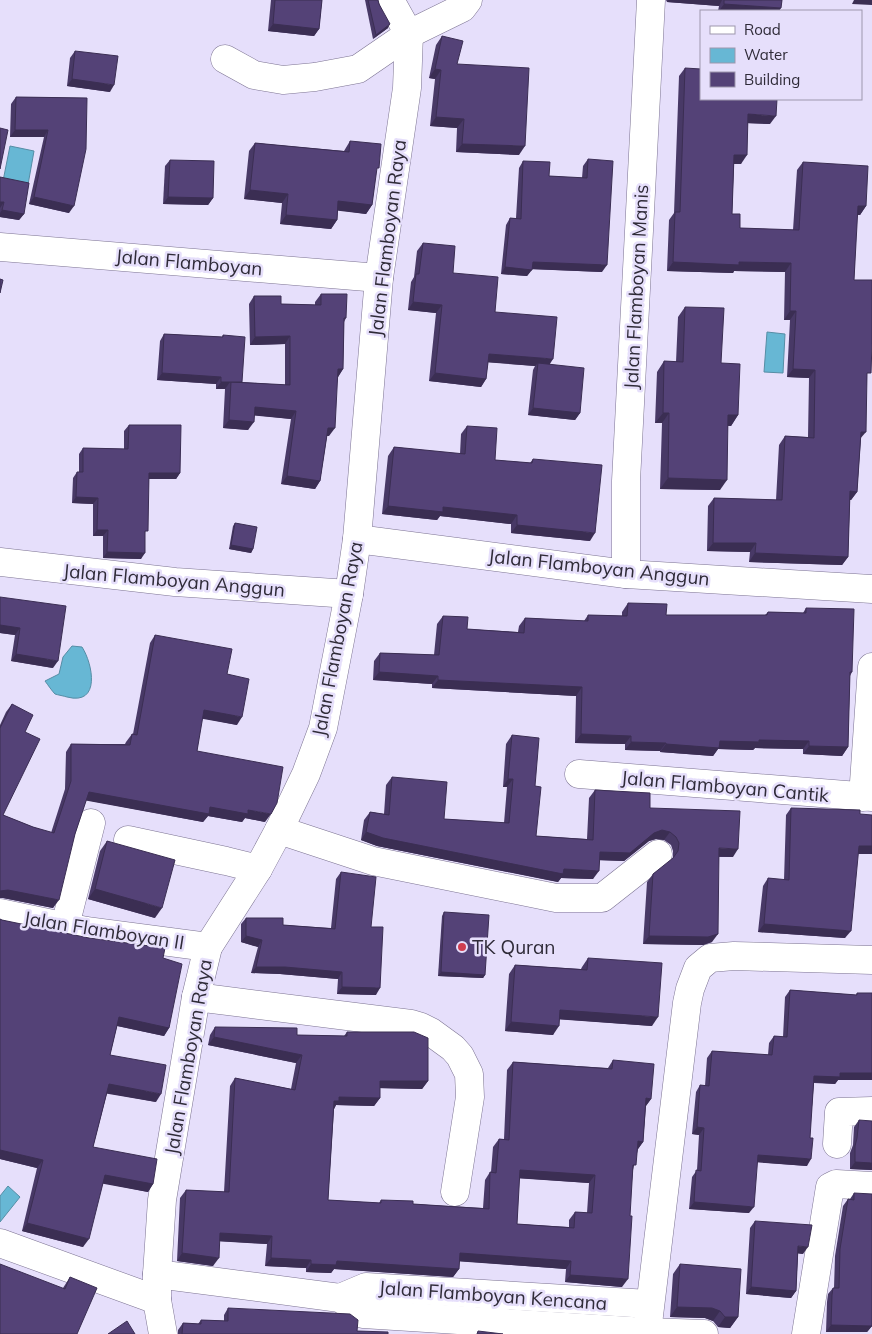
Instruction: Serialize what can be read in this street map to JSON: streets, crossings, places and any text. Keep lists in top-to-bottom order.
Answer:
{
  "streets": {
    "street": [
      "Jalan Flamboyan Raya",
      "Jalan Flamboyan",
      "Jalan Flamboyan Manis",
      "Jalan Flamboyan Anggun",
      "Jalan Flamboyan Cantik",
      "Jalan Flamboyan II",
      "Jalan Flamboyan Kencana"
    ]
  },
  "crossings": [
    ["Jalan Flamboyan Raya", "Jalan Flamboyan"],
    ["Jalan Flamboyan Raya", "Jalan Flamboyan Anggun"],
    ["Jalan Flamboyan Raya", "Jalan Flamboyan II"],
    ["Jalan Flamboyan Raya", "Jalan Flamboyan Kencana"],
    ["Jalan Flamboyan Manis", "Jalan Flamboyan Anggun"]
  ],
  "places": ["TK Quran"],
  "legend": ["Road", "Water", "Building"]
}
